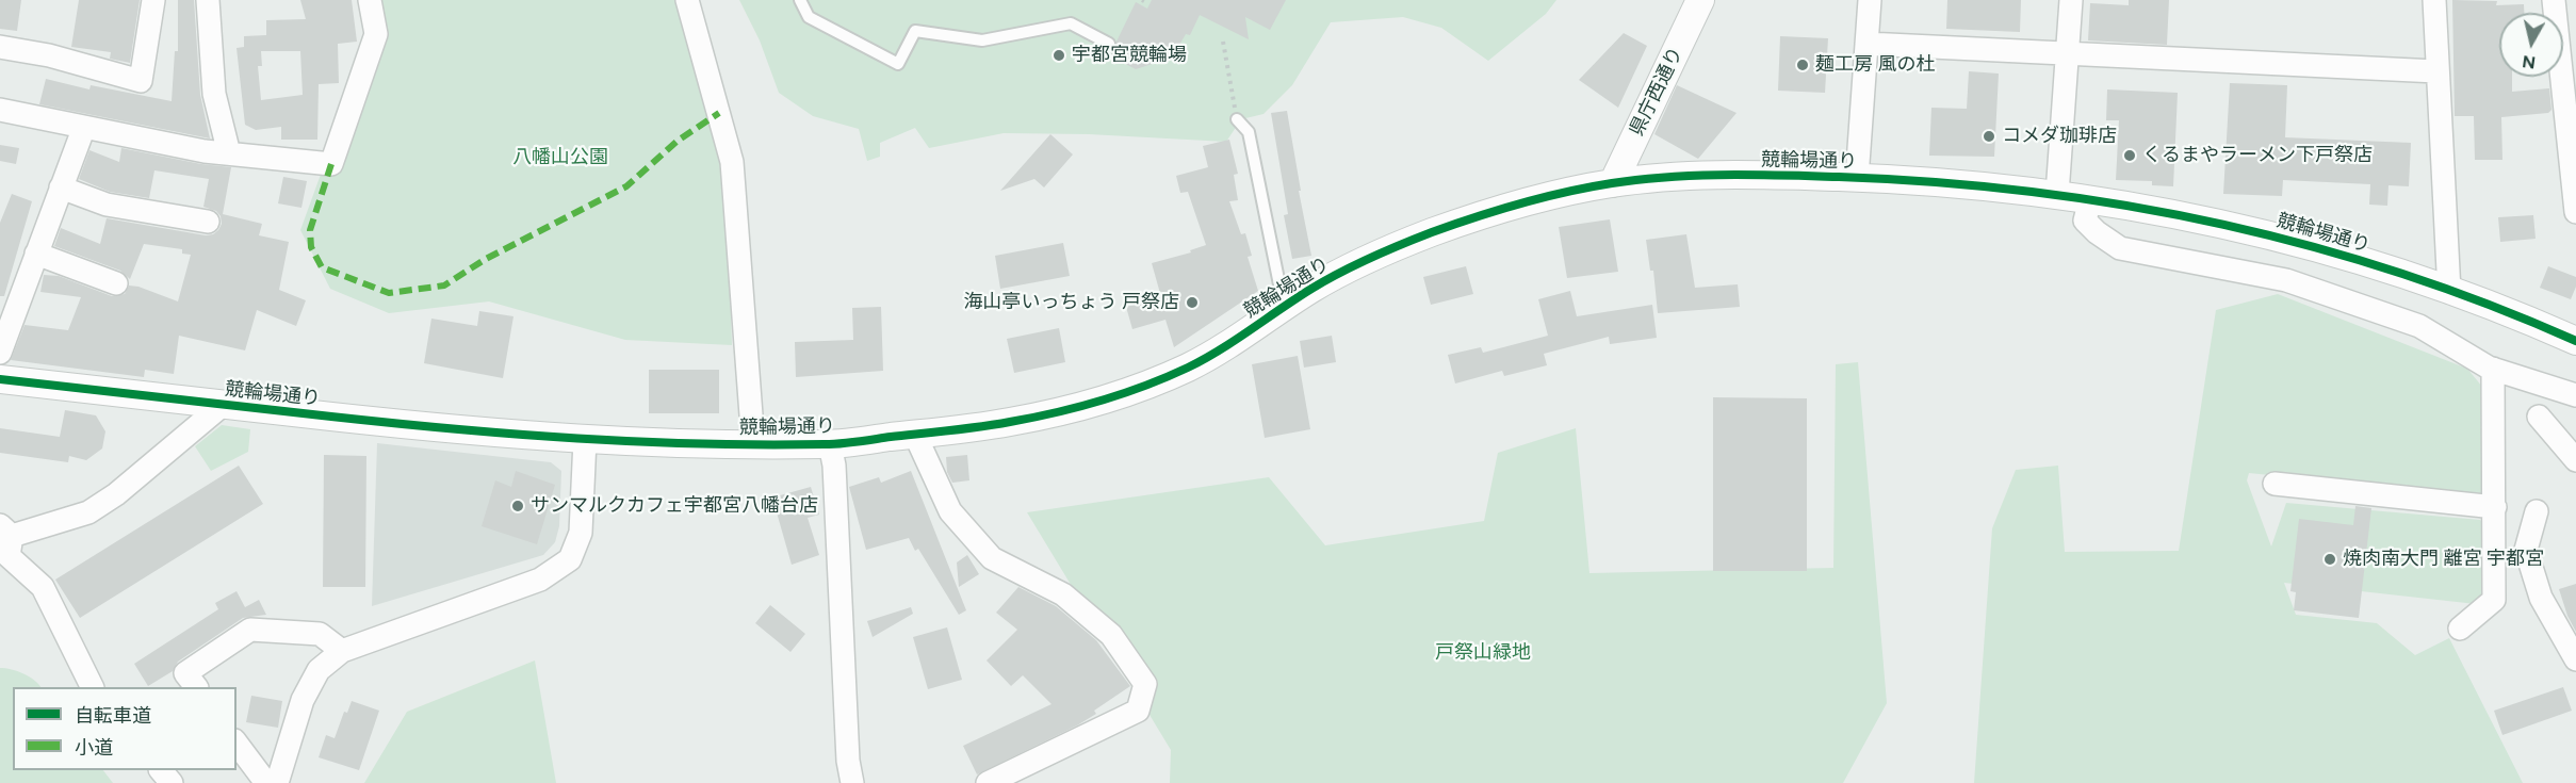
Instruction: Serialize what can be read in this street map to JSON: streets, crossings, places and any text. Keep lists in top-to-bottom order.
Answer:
{
  "streets": {
    "street": ["県庁西通り", "競輪場通り"]
  },
  "crossings": [
    ["県庁西通り", "競輪場通り"]
  ],
  "parks": ["八幡山公園", "戸祭山緑地"],
  "places": [
    "宇都宮競輪場",
    "麺工房 風の杜",
    "コメダ珈琲店",
    "くるまやラーメン下戸祭店",
    "海山亭いっちょう 戸祭店",
    "サンマルクカフェ宇都宮八幡台店",
    "焼肉南大門 離宮 宇都宮"
  ],
  "legend": ["自転車道", "小道"],
  "north": "bottom"
}
